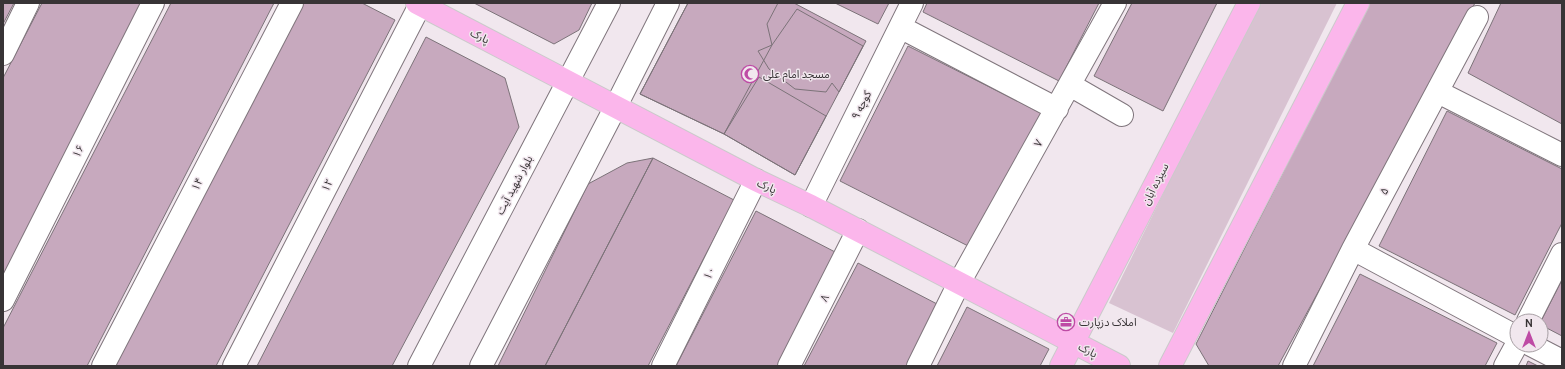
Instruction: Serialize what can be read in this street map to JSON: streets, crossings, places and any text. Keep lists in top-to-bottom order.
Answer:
{
  "streets": {
    "main road": ["پارک", "سیزده آبان"],
    "street": [
      "کوچه ۹",
      "۷",
      "۱۶",
      "۱۴",
      "۱۲",
      "بلوار شهید آیت",
      "۵",
      "۱۰",
      "۸"
    ]
  },
  "crossings": [
    ["پارک", "کوچه ۹"],
    ["پارک", "۷"],
    ["پارک", "سیزده آبان"],
    ["پارک", "۱۲"],
    ["پارک", "بلوار شهید آیت"],
    ["پارک", "۱۰"],
    ["پارک", "۸"]
  ],
  "places": {
    "mosque": ["مسجد امام علی"],
    "office": ["املاک دزپارت"]
  },
  "north": "top"
}
